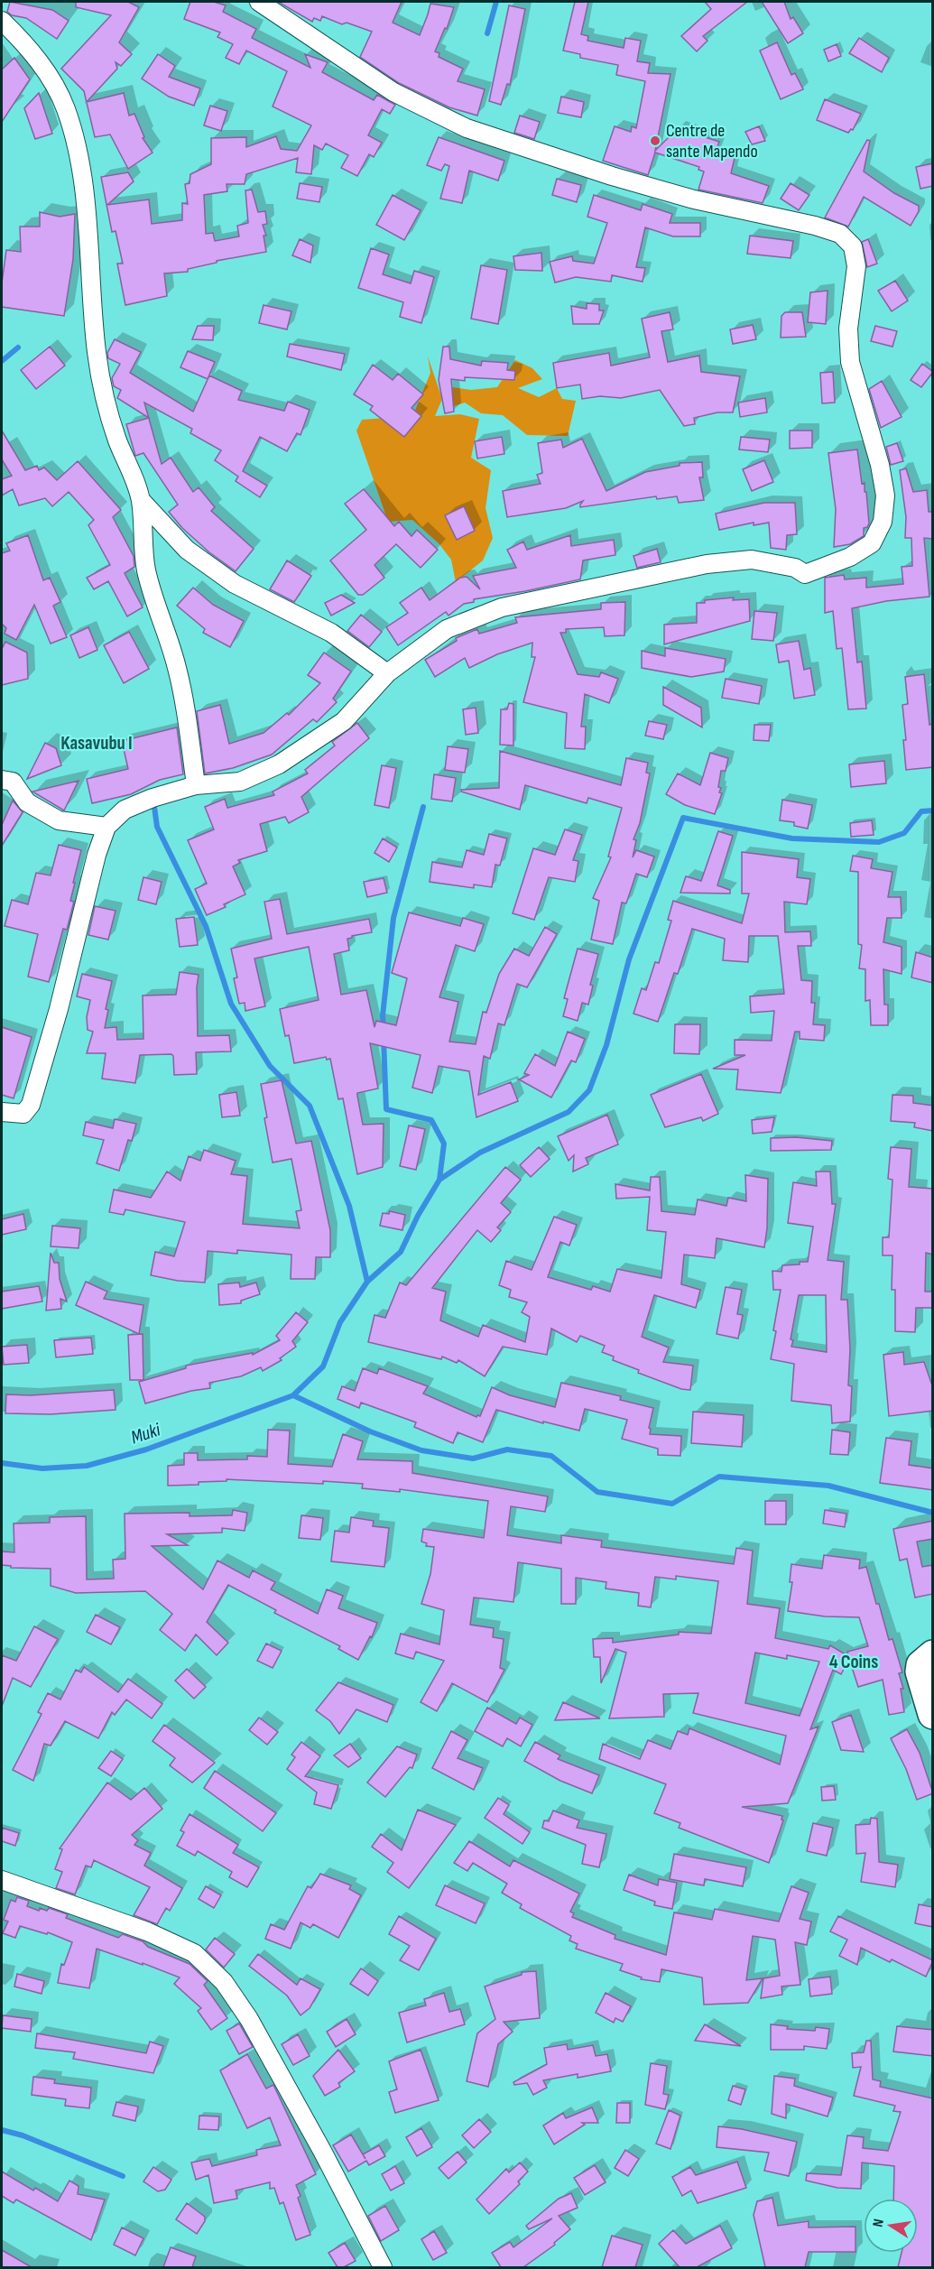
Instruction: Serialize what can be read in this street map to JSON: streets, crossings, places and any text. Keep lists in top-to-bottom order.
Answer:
{
  "districts": ["Kasavubu I", "4 Coins"],
  "water": ["Muki"],
  "places": ["Centre de sante Mapendo"],
  "north": "left"
}
